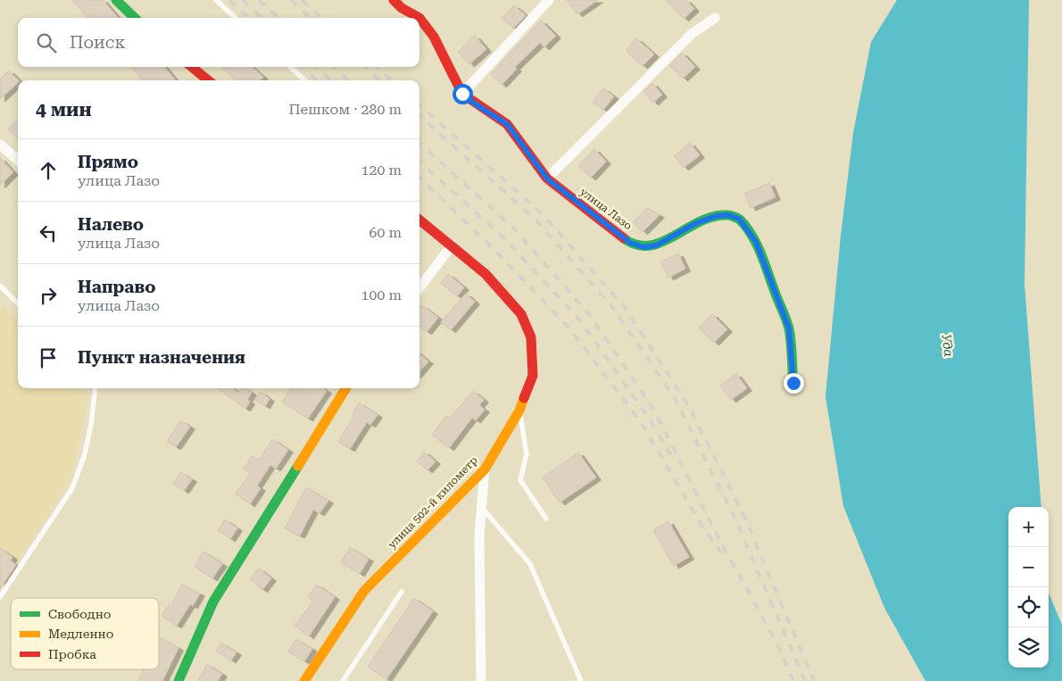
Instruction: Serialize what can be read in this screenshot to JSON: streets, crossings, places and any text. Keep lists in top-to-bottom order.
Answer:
{
  "streets": {
    "street": ["улица Лазо", "улица 502-й километр"]
  },
  "water": ["Уда"],
  "legend": ["Свободно", "Медленно", "Пробка"],
  "page": {
    "search": "Поиск",
    "heading": ["4 мин", "Пешком · 280 m"],
    "list": [
      ["Прямо", "улица Лазо", "120 m"],
      ["Налево", "улица Лазо", "60 m"],
      ["Направо", "улица Лазо", "100 m"],
      "Пункт назначения"
    ],
    "map_buttons": ["+", "−"]
  }
}
